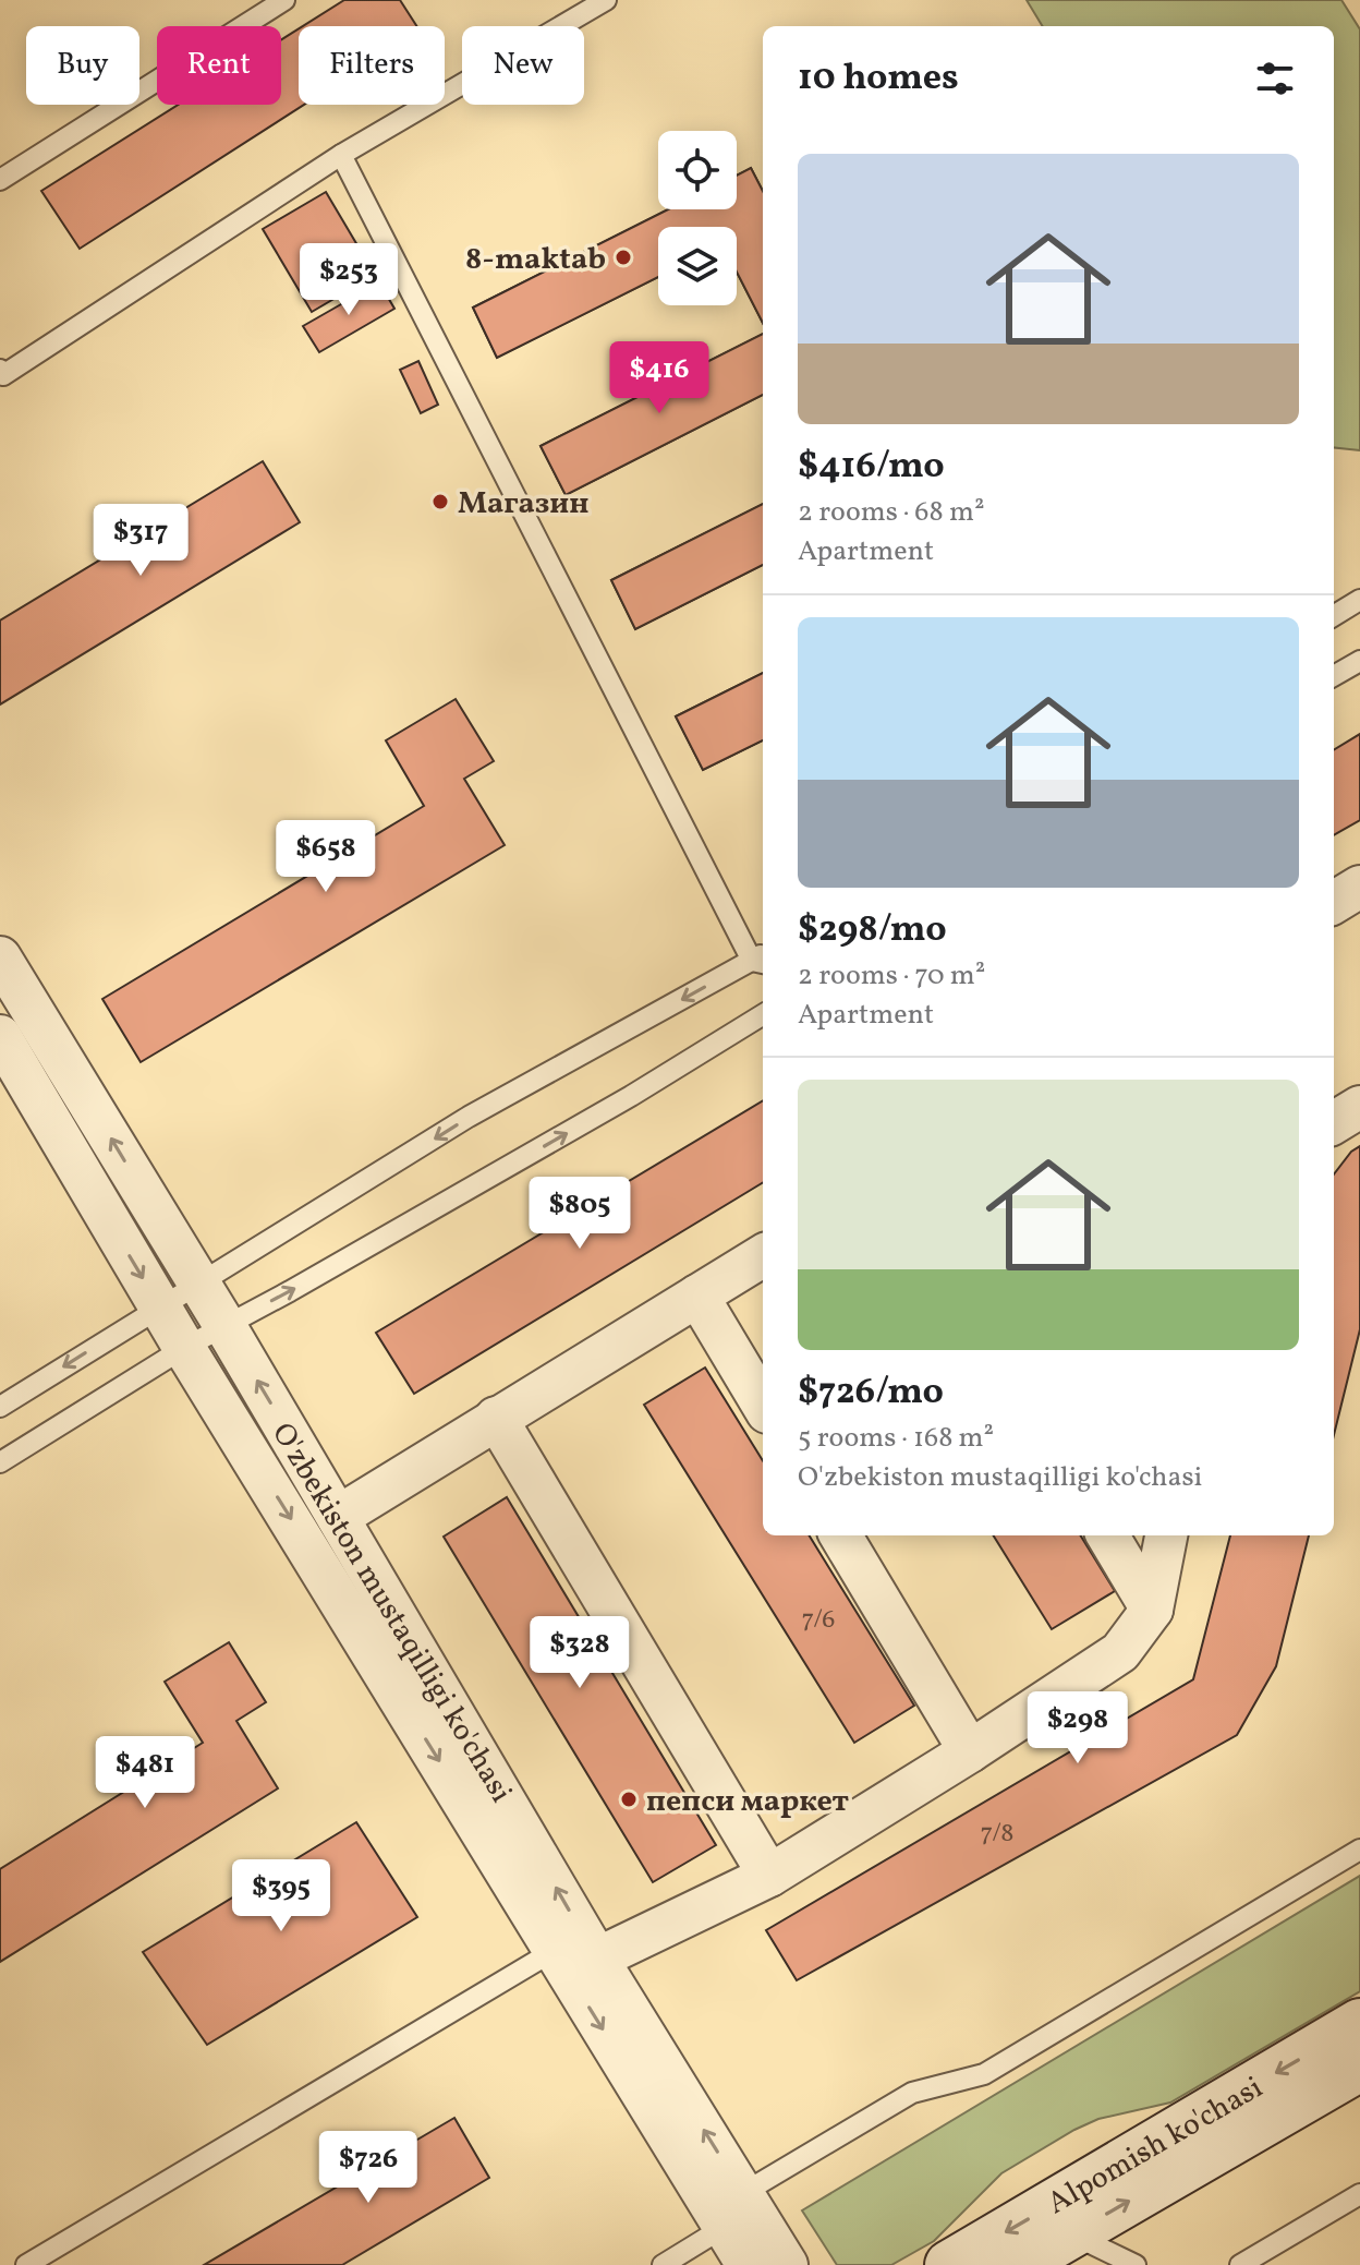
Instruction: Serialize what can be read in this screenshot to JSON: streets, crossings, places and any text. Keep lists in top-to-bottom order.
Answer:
{
  "streets": {
    "main road": ["Alpomish ko'chasi"],
    "street": ["O'zbekiston mustaqilligi ko'chasi"]
  },
  "places": ["8-maktab", "Магазин", "пепси маркет"],
  "house_numbers": ["7/6", "7/8"],
  "page": {
    "chip": [
      "Buy",
      "Rent",
      "Filters",
      "New"
    ],
    "heading": "10 homes",
    "list": [
      {
        "name": "$416/mo",
        "note": "2 rooms · 68 m² · Apartment"
      },
      {
        "name": "$298/mo",
        "note": "2 rooms · 70 m² · Apartment"
      },
      {
        "name": "$726/mo",
        "note": "5 rooms · 168 m² · O'zbekiston mustaqilligi ko'chasi"
      }
    ],
    "price": [
      "$253",
      "$416",
      "$317",
      "$658",
      "$805",
      "$328",
      "$298",
      "$481",
      "$395",
      "$726"
    ]
  }
}
